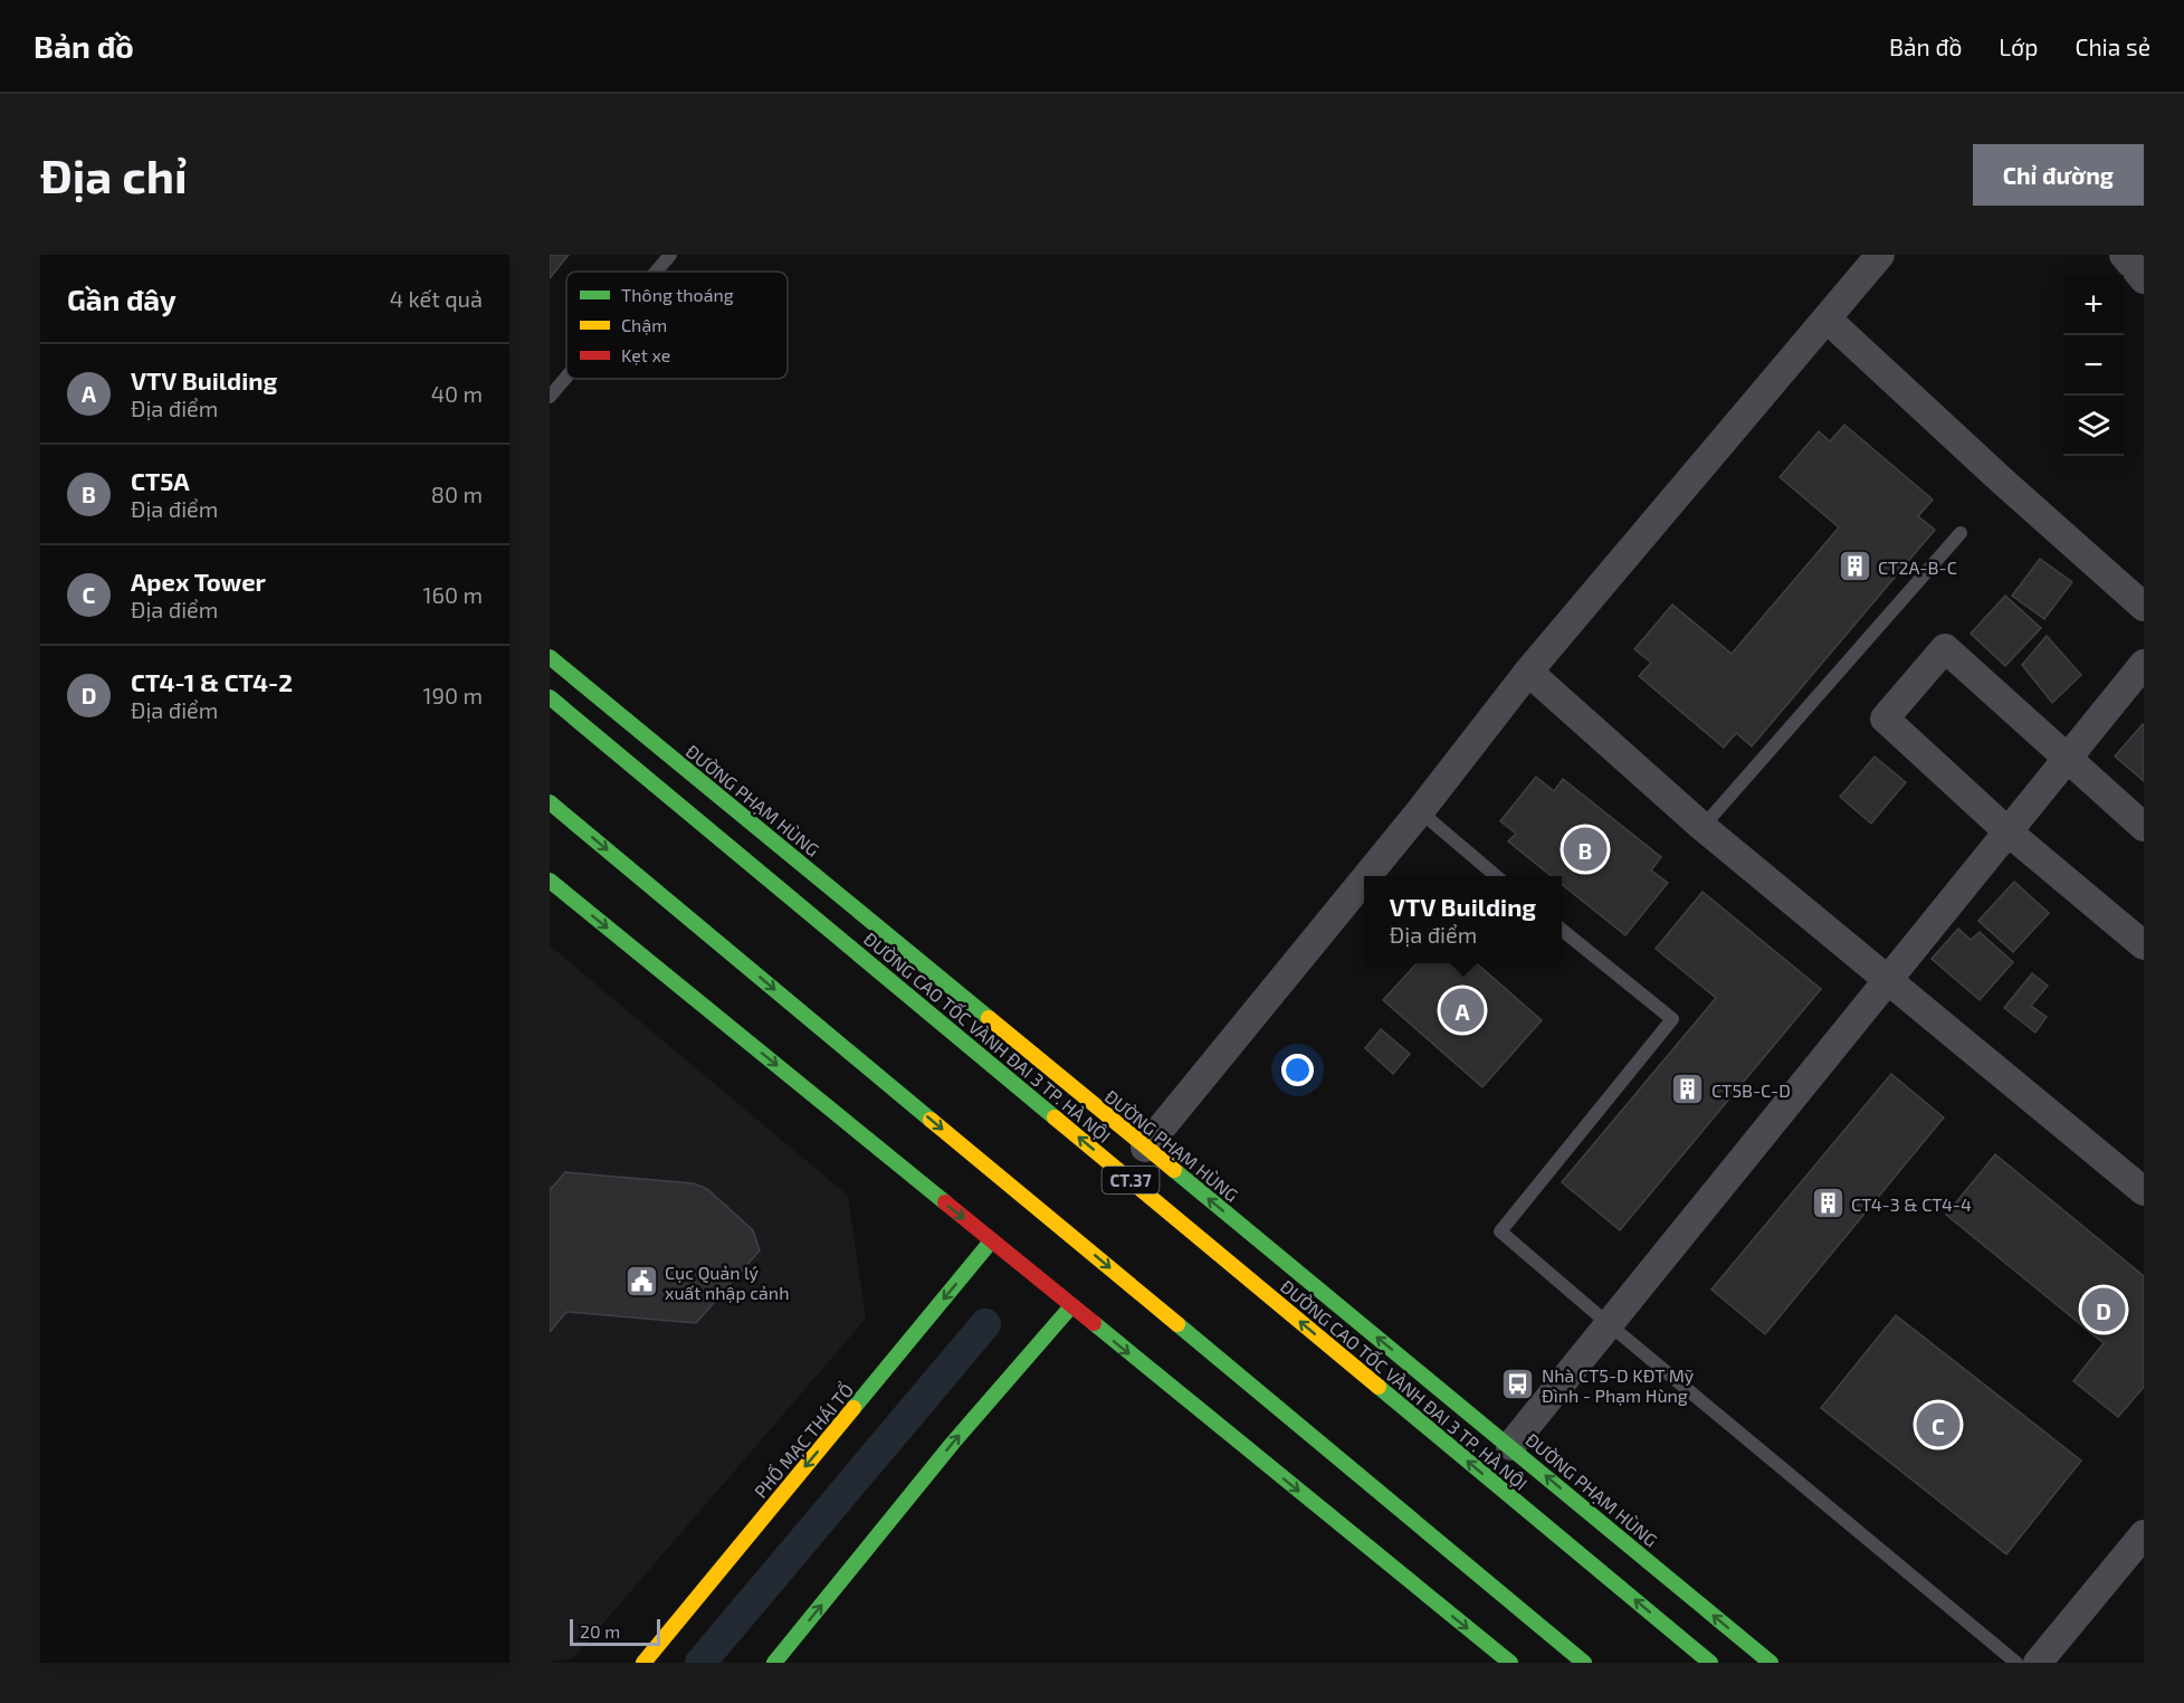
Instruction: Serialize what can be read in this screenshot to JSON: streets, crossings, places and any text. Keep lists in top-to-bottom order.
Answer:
{
  "streets": {
    "main road": [
      "ĐƯỜNG PHẠM HÙNG",
      "ĐƯỜNG CAO TỐC VÀNH ĐAI 3 TP. HÀ NỘI",
      "CT.37",
      "PHỐ MẠC THÁI TỔ"
    ]
  },
  "places": {
    "building": ["CT2A-B-C", "CT5B-C-D", "CT4-3 & CT4-4"],
    "public building": ["Cục Quản lý xuất nhập cảnh"],
    "bus stop": ["Nhà CT5-D KĐT Mỹ Đình - Phạm Hùng"]
  },
  "legend": ["Thông thoáng", "Chậm", "Kẹt xe"],
  "scale_bar": "20 m",
  "page": {
    "header": "Bản đồ",
    "nav": ["Bản đồ", "Lớp", "Chia sẻ"],
    "buttons": "Chỉ đường",
    "title": "Địa chỉ",
    "heading": ["Gần đây", "4 kết quả"],
    "map_buttons": ["+", "−"],
    "list": [
      {
        "mark": "A",
        "name": "VTV Building",
        "note": "Địa điểm",
        "value": "40 m"
      },
      {
        "mark": "B",
        "name": "CT5A",
        "note": "Địa điểm",
        "value": "80 m"
      },
      {
        "mark": "C",
        "name": "Apex Tower",
        "note": "Địa điểm",
        "value": "160 m"
      },
      {
        "mark": "D",
        "name": "CT4-1 & CT4-2",
        "note": "Địa điểm",
        "value": "190 m"
      }
    ],
    "pins": [
      "B",
      "A",
      "D",
      "C"
    ],
    "popup": ["VTV Building", "Địa điểm"],
    "scale": "20 m"
  }
}
